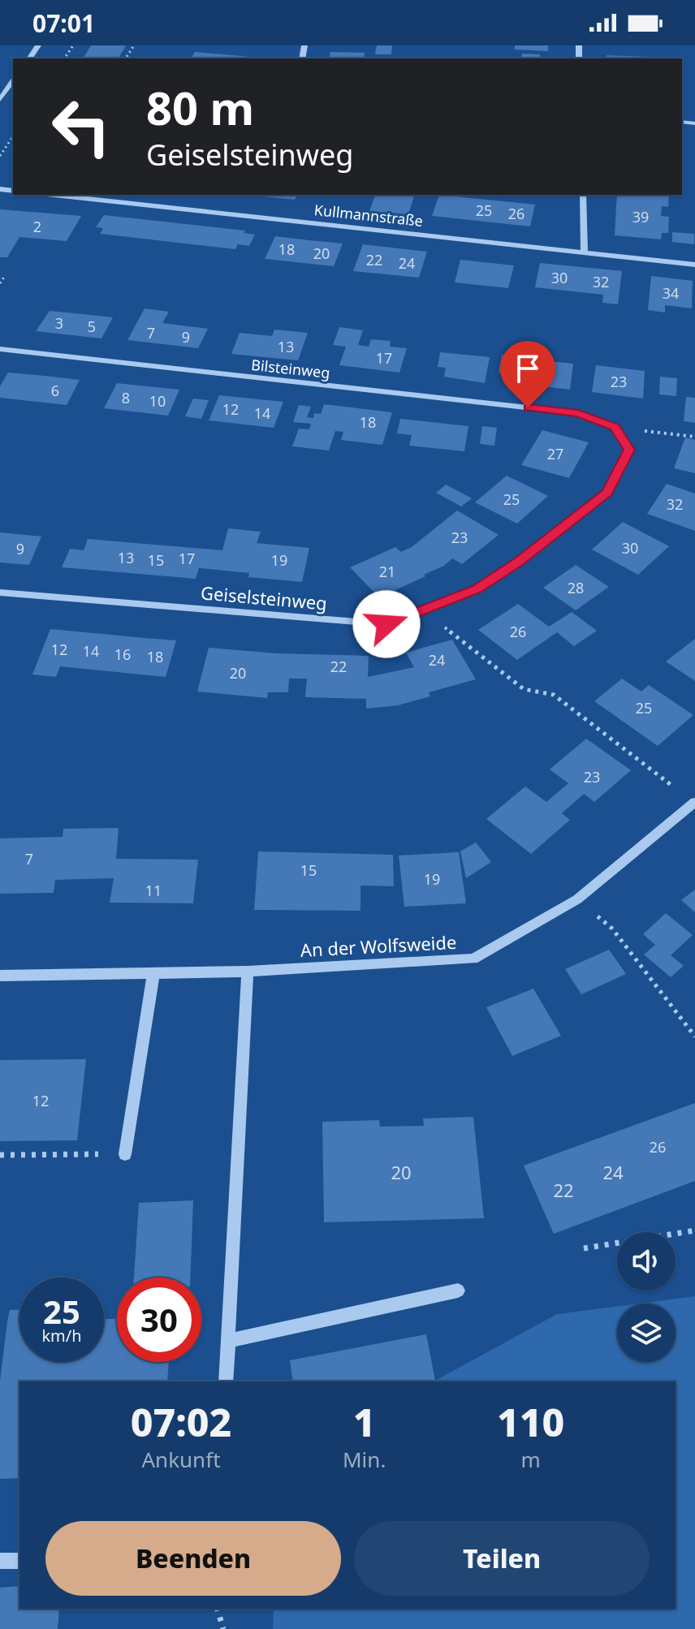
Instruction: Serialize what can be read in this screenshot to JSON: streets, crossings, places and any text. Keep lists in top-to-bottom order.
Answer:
{
  "streets": {
    "street": [
      "Kullmannstraße",
      "Bilsteinweg",
      "Geiselsteinweg",
      "An der Wolfsweide"
    ]
  },
  "crossings": [
    ["Bilsteinweg", "Geiselsteinweg"]
  ],
  "house_numbers": [
    "25",
    "26",
    "39",
    "2",
    "18",
    "20",
    "22",
    "24",
    "30",
    "32",
    "34",
    "3",
    "5",
    "7",
    "9",
    "13",
    "17",
    "23",
    "6",
    "8",
    "10",
    "12",
    "14",
    "18",
    "27",
    "25",
    "32",
    "23",
    "30",
    "9",
    "13",
    "17",
    "15",
    "19",
    "21",
    "28",
    "26",
    "12",
    "14",
    "16",
    "18",
    "24",
    "22",
    "20",
    "25",
    "23",
    "7",
    "15",
    "19",
    "11",
    "12",
    "26",
    "20",
    "24",
    "22"
  ],
  "page": {
    "status": "07:01",
    "turn": ["80 m", "Geiselsteinweg"],
    "speed": "25 km/h",
    "limit": "30",
    "eta": [
      "07:02",
      "Ankunft",
      "1",
      "Min.",
      "110",
      "m"
    ],
    "buttons": ["Beenden", "Teilen"]
  }
}
